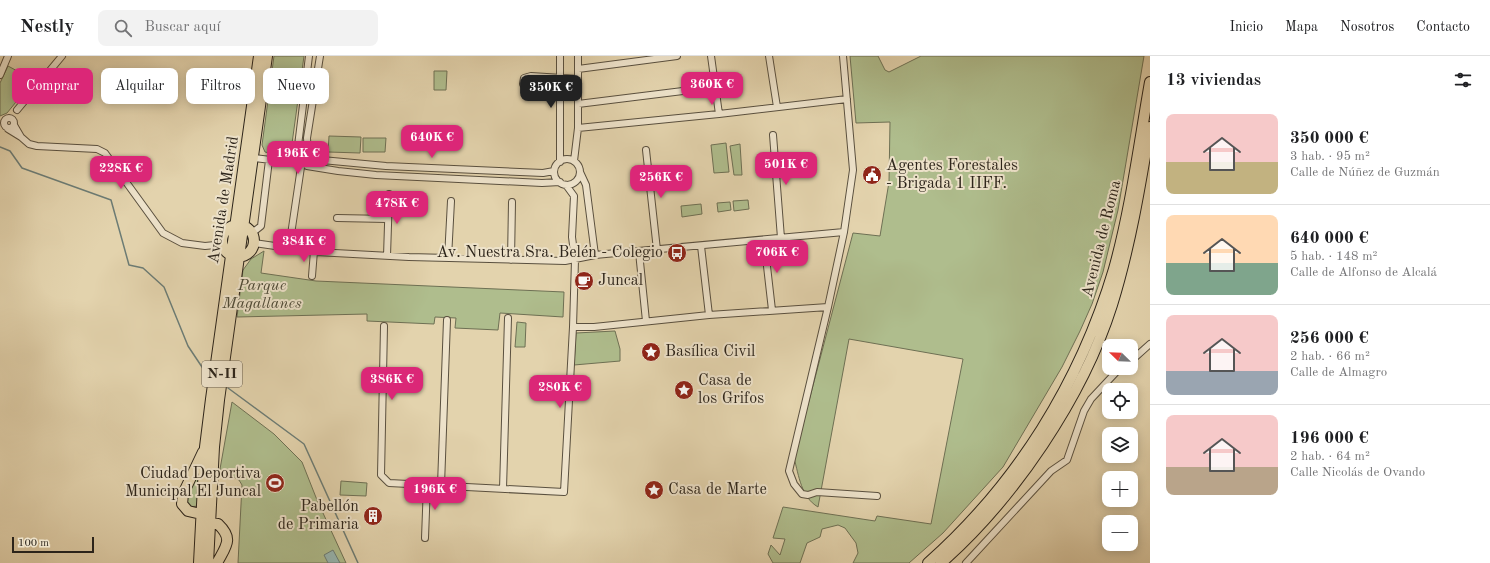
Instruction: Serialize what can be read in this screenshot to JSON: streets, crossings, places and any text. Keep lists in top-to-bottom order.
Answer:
{
  "streets": {
    "main road": ["Avenida de Madrid", "Avenida de Roma", "N-II"]
  },
  "parks": ["Parque Magallanes"],
  "places": {
    "public building": ["Agentes Forestales - Brigada 1 IIFF."],
    "bus stop": ["Av. Nuestra Sra. Belén - Colegio"],
    "cafe": ["Juncal"],
    "place": ["Basílica Civil", "Casa de los Grifos", "Casa de Marte"],
    "sports": ["Ciudad Deportiva Municipal El Juncal"],
    "building": ["Pabellón de Primaria"]
  },
  "scale_bar": "100 m",
  "north": "top left",
  "page": {
    "header": "Nestly",
    "search": "Buscar aquí",
    "nav": [
      "Inicio",
      "Mapa",
      "Nosotros",
      "Contacto"
    ],
    "heading": "13 viviendas",
    "chip": [
      "Comprar",
      "Alquilar",
      "Filtros",
      "Nuevo"
    ],
    "price": [
      "360K €",
      "350K €",
      "640K €",
      "196K €",
      "501K €",
      "228K €",
      "256K €",
      "478K €",
      "384K €",
      "706K €",
      "386K €",
      "280K €",
      "196K €"
    ],
    "list": [
      {
        "name": "350 000 €",
        "note": "3 hab. · 95 m² · Calle de Núñez de Guzmán"
      },
      {
        "name": "640 000 €",
        "note": "5 hab. · 148 m² · Calle de Alfonso de Alcalá"
      },
      {
        "name": "256 000 €",
        "note": "2 hab. · 66 m² · Calle de Almagro"
      },
      {
        "name": "196 000 €",
        "note": "2 hab. · 64 m² · Calle Nicolás de Ovando"
      }
    ],
    "map_buttons": ["+", "−"],
    "scale": "100 m"
  }
}
